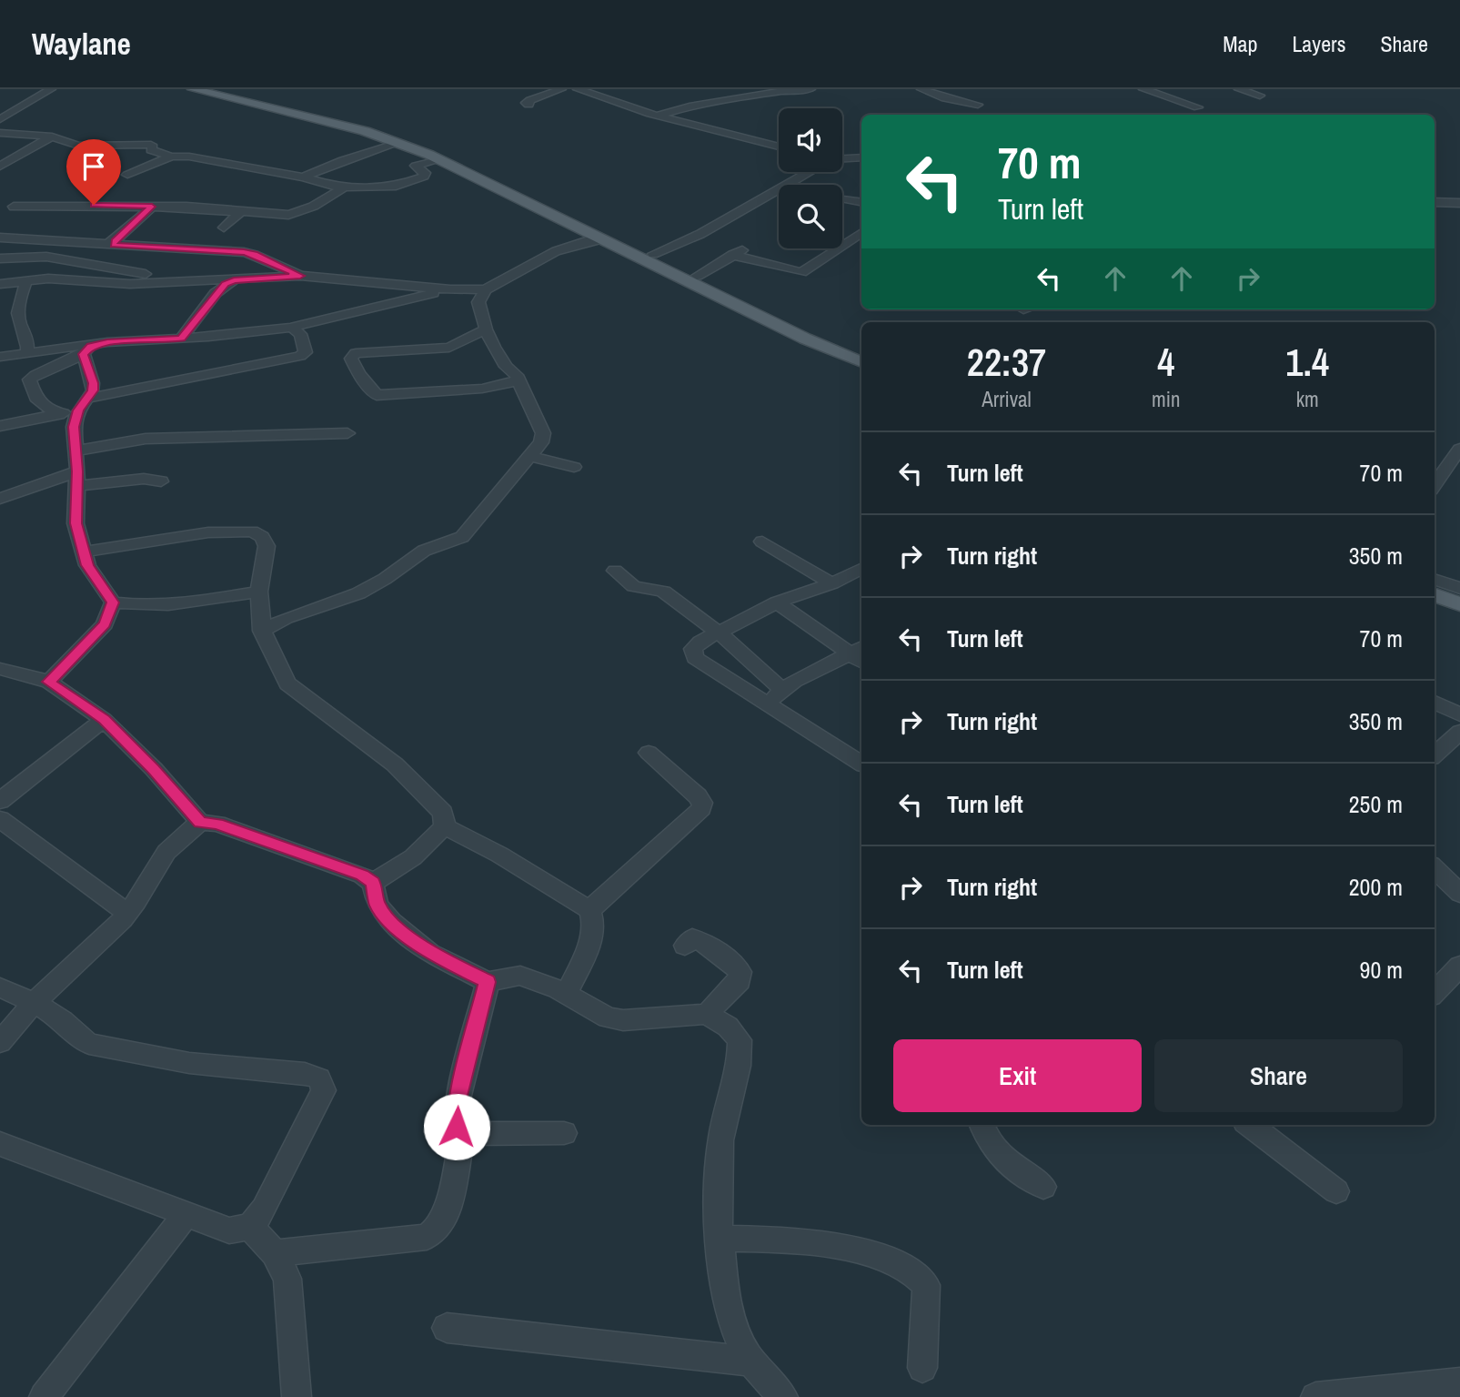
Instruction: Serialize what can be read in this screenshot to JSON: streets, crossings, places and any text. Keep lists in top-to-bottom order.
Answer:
{
  "page": {
    "header": "Waylane",
    "nav": ["Map", "Layers", "Share"],
    "turn": ["70 m", "Turn left"],
    "eta": [
      "22:37",
      "Arrival",
      "4",
      "min",
      "1.4",
      "km"
    ],
    "list": [
      {
        "name": "Turn left",
        "value": "70 m"
      },
      {
        "name": "Turn right",
        "value": "350 m"
      },
      {
        "name": "Turn left",
        "value": "70 m"
      },
      {
        "name": "Turn right",
        "value": "350 m"
      },
      {
        "name": "Turn left",
        "value": "250 m"
      },
      {
        "name": "Turn right",
        "value": "200 m"
      },
      {
        "name": "Turn left",
        "value": "90 m"
      }
    ],
    "buttons": ["Exit", "Share"]
  }
}
